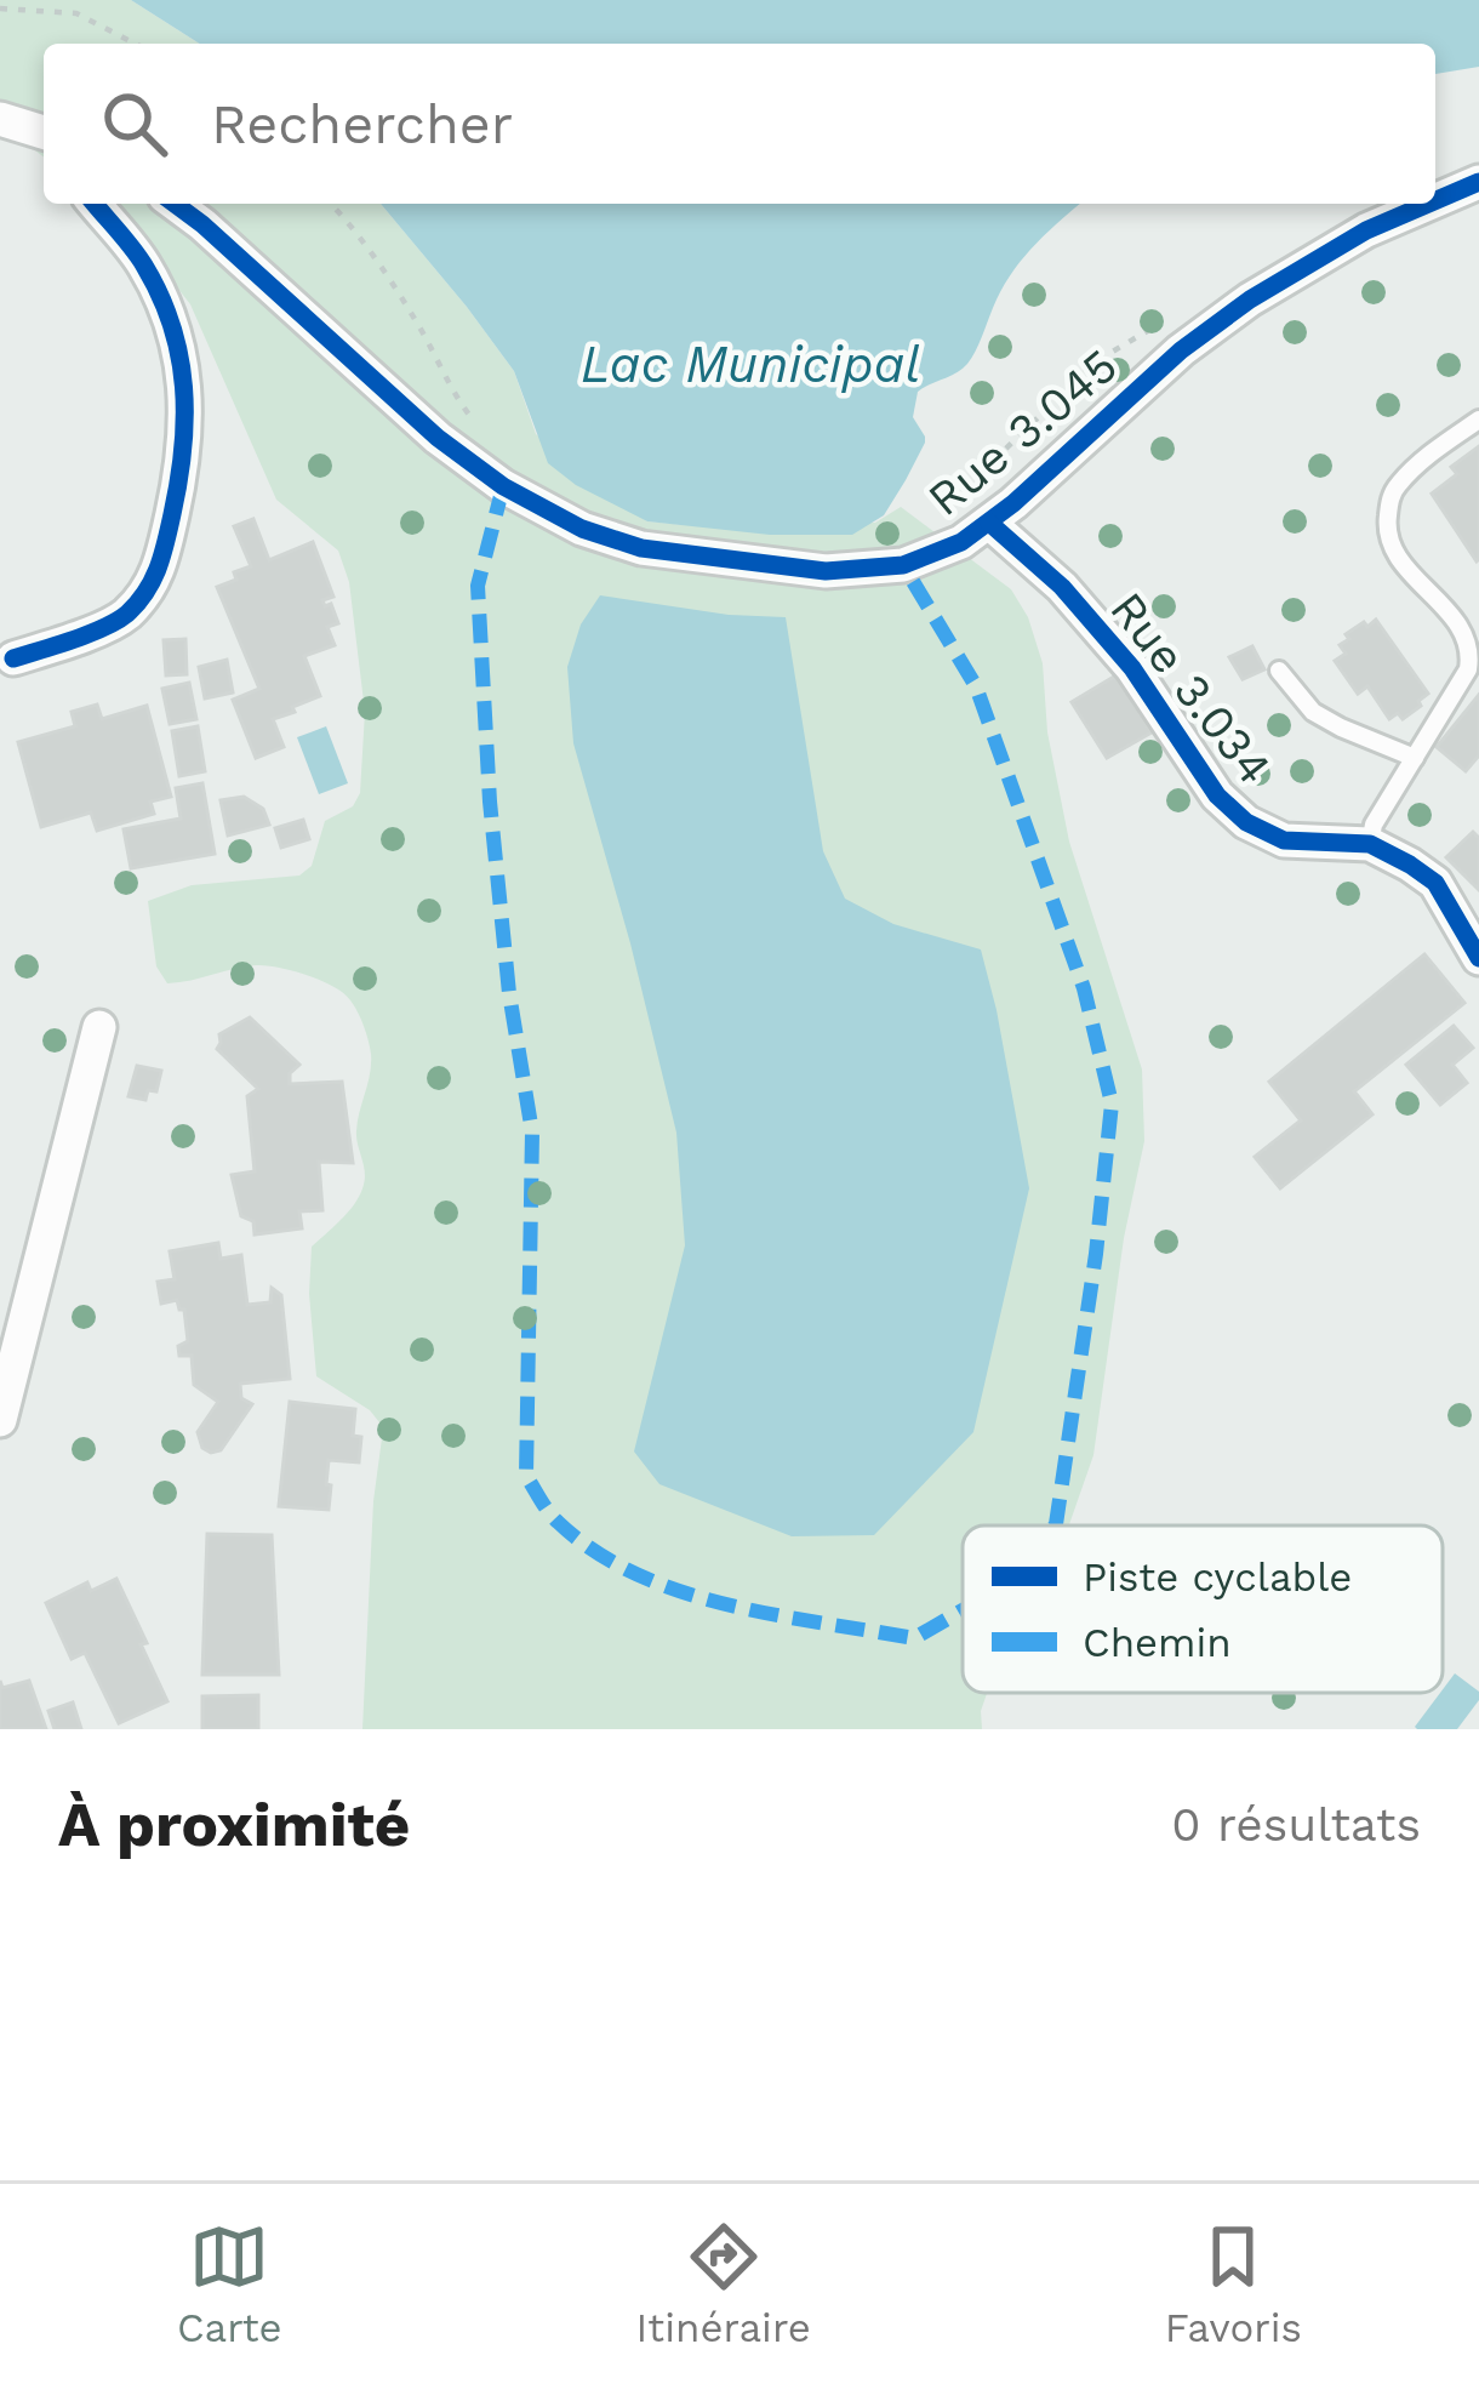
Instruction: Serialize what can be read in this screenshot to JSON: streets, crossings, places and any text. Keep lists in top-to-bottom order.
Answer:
{
  "streets": {
    "street": ["Rue 3.045", "Rue 3.034"]
  },
  "crossings": [
    ["Rue 3.045", "Rue 3.034"]
  ],
  "water": ["Lac Municipal"],
  "legend": ["Piste cyclable", "Chemin"],
  "page": {
    "search": "Rechercher",
    "heading": ["À proximité", "0 résultats"],
    "nav": ["Carte", "Itinéraire", "Favoris"]
  }
}
